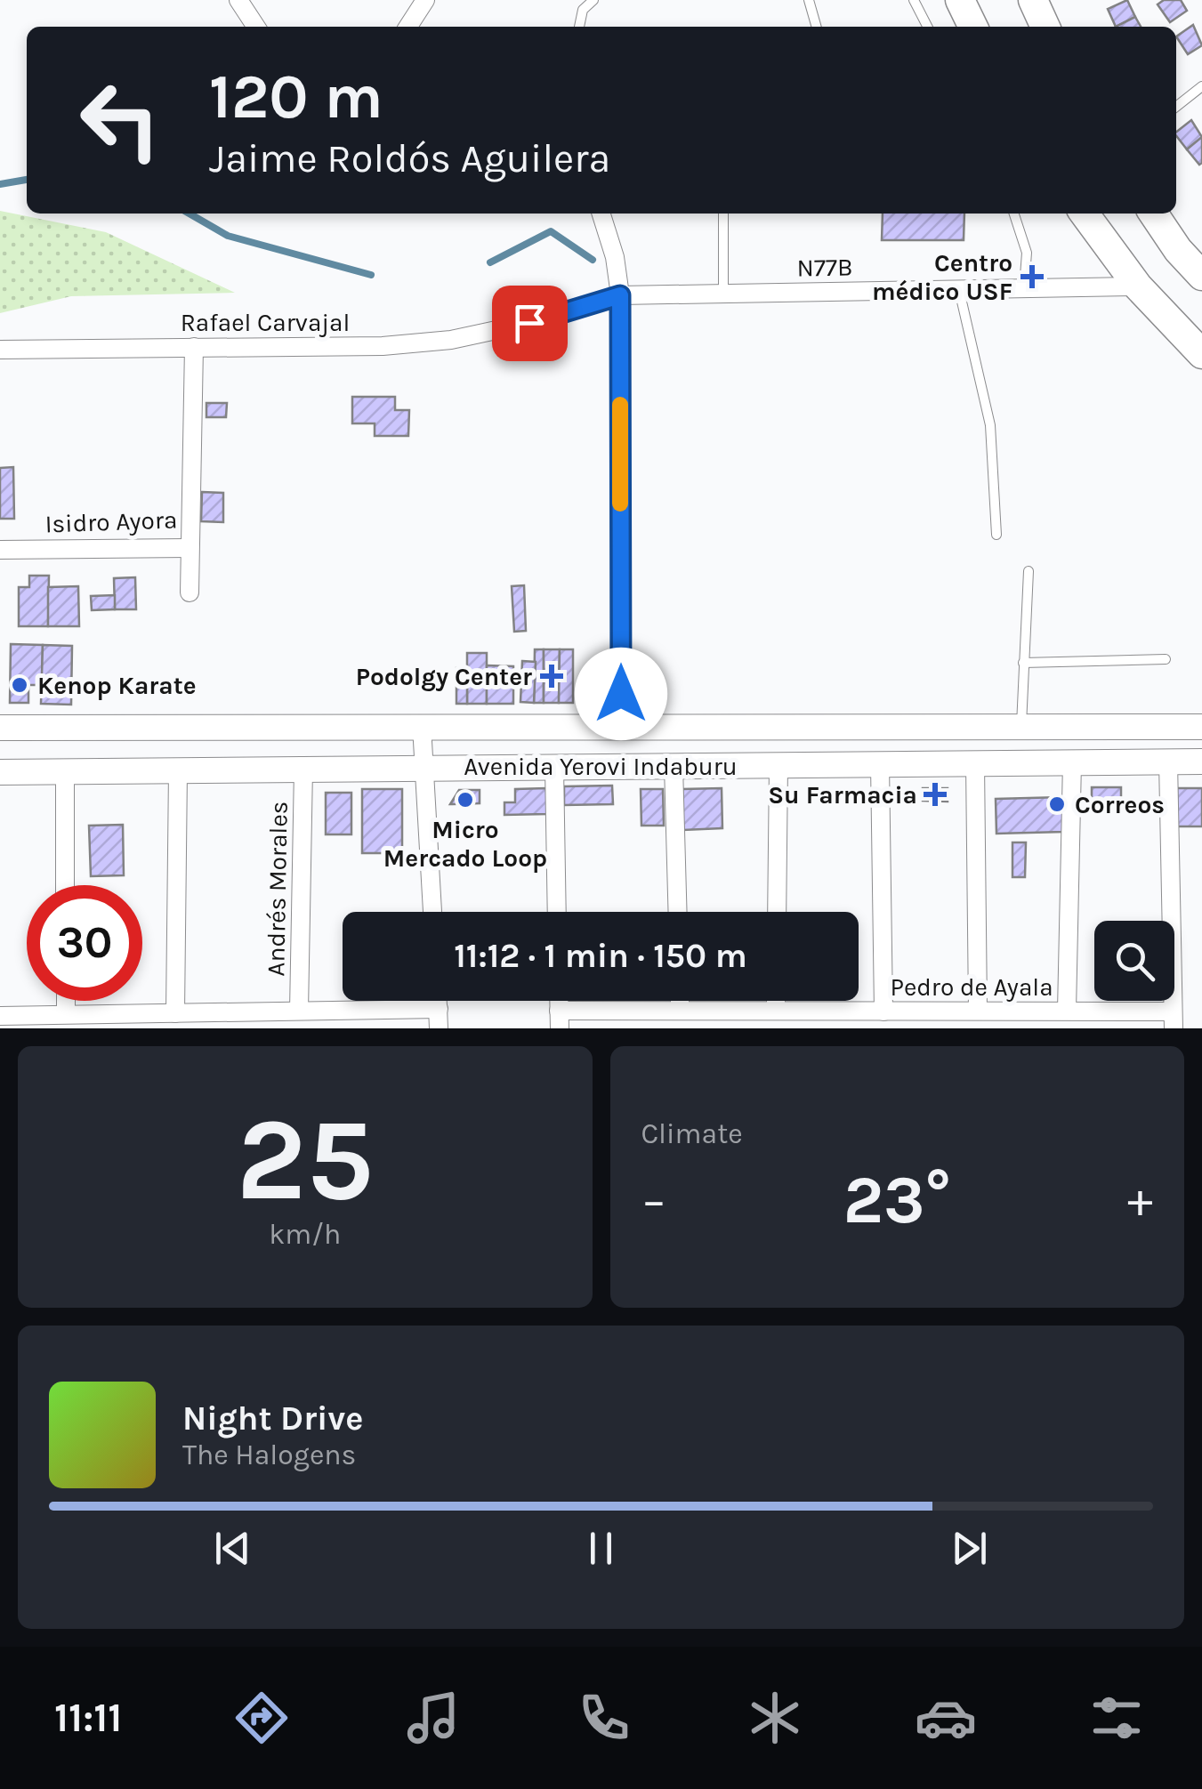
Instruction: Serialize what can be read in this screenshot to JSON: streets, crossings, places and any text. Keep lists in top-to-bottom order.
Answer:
{
  "streets": {
    "street": [
      "N77B",
      "Rafael Carvajal",
      "Isidro Ayora",
      "Avenida Yerovi Indaburu",
      "Andrés Morales",
      "Pedro de Ayala"
    ]
  },
  "crossings": [
    ["N77B", "Rafael Carvajal"],
    ["Rafael Carvajal", "Isidro Ayora"],
    ["Avenida Yerovi Indaburu", "Andrés Morales"]
  ],
  "places": {
    "health": ["Centro médico USF", "Podolgy Center", "Su Farmacia"],
    "other": ["Kenop Karate", "Micro Mercado Loop", "Correos"]
  },
  "page": {
    "turn": ["120 m", "Jaime Roldós Aguilera"],
    "limit": "30",
    "trip": "11:12 · 1 min · 150 m",
    "tile": [
      ["25", "km/h"],
      "Climate"
    ],
    "heat": ["−", "23°", "+"],
    "song": ["Night Drive", "The Halogens"],
    "tabs": "11:11"
  }
}
